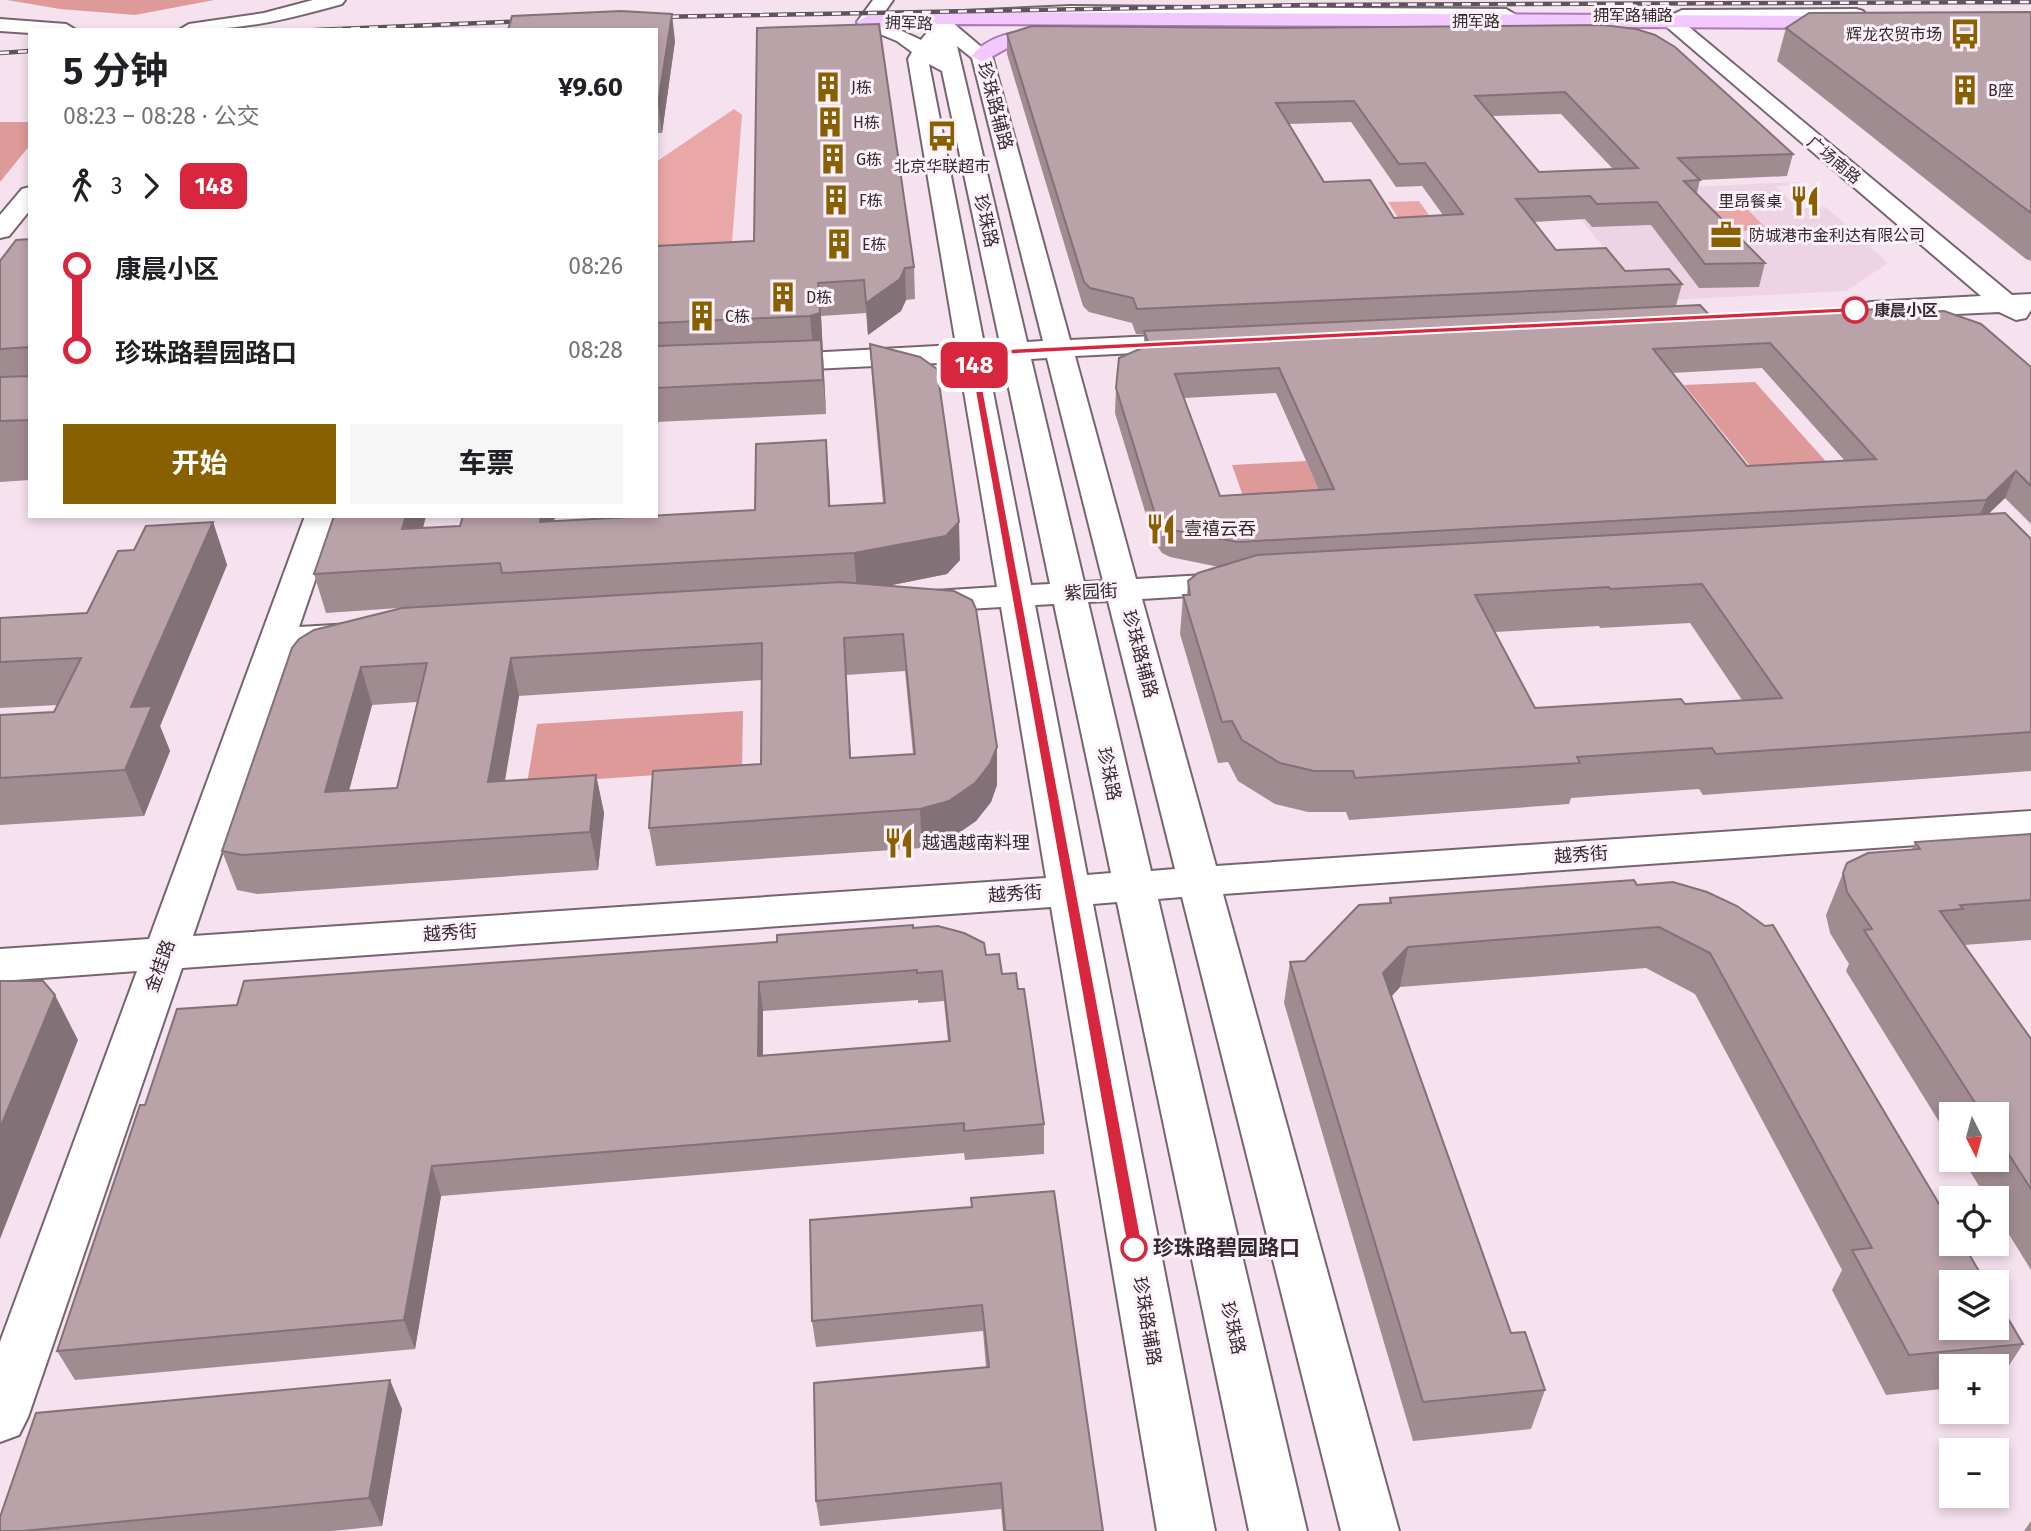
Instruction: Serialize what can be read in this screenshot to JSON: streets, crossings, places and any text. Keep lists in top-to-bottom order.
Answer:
{
  "streets": {
    "main road": ["拥军路"],
    "street": [
      "拥军路辅路",
      "珍珠路辅路",
      "广场南路",
      "珍珠路",
      "紫园街",
      "越秀街",
      "金桂路"
    ]
  },
  "crossings": [
    ["拥军路辅路", "拥军路"],
    ["拥军路辅路", "珍珠路辅路"],
    ["拥军路辅路", "广场南路"],
    ["拥军路辅路", "珍珠路"],
    ["拥军路", "珍珠路辅路"],
    ["拥军路", "广场南路"],
    ["拥军路", "珍珠路"],
    ["珍珠路辅路", "珍珠路"],
    ["珍珠路辅路", "紫园街"],
    ["珍珠路辅路", "越秀街"],
    ["珍珠路", "紫园街"],
    ["珍珠路", "越秀街"],
    ["越秀街", "金桂路"]
  ],
  "places": {
    "bus stop": ["辉龙农贸市场", "北京华联超巿"],
    "building": [
      "J栋",
      "B座",
      "H栋",
      "G栋",
      "F栋",
      "E栋",
      "D栋",
      "C栋"
    ],
    "restaurant": ["里昂餐桌", "壹禧云吞", "越遇越南料理"],
    "office": ["防城港市金利达有限公司"],
    "other": ["康晨小区", "珍珠路碧园路口"]
  },
  "lines": ["bus line 148"],
  "north": "bottom",
  "page": {
    "on_map": "148",
    "heading": ["5 分钟", "08:23 – 08:28 · 公交", "¥9.60"],
    "legs": ["3", "148"],
    "list": [
      {
        "name": "康晨小区",
        "value": "08:26"
      },
      {
        "name": "珍珠路碧园路口",
        "value": "08:28"
      }
    ],
    "buttons": ["开始", "车票"],
    "map_buttons": ["+", "−"]
  }
}
